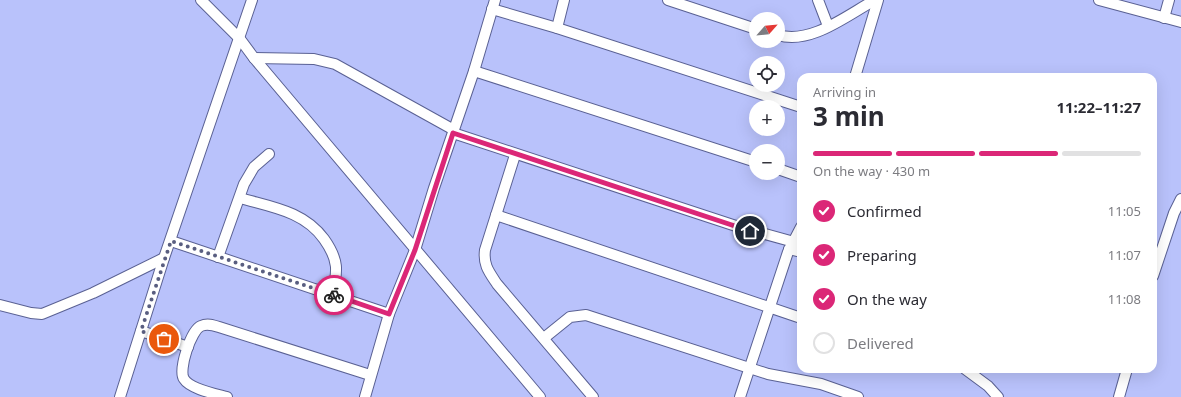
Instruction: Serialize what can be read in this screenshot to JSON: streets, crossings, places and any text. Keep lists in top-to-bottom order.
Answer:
{
  "north": "top right",
  "page": {
    "map_buttons": ["+", "−"],
    "heading": ["3 min", "Arriving in", "11:22–11:27"],
    "bar": "On the way · 430 m",
    "list": [
      ["Confirmed", "11:05"],
      ["Preparing", "11:07"],
      ["On the way", "11:08"],
      "Delivered"
    ]
  }
}
